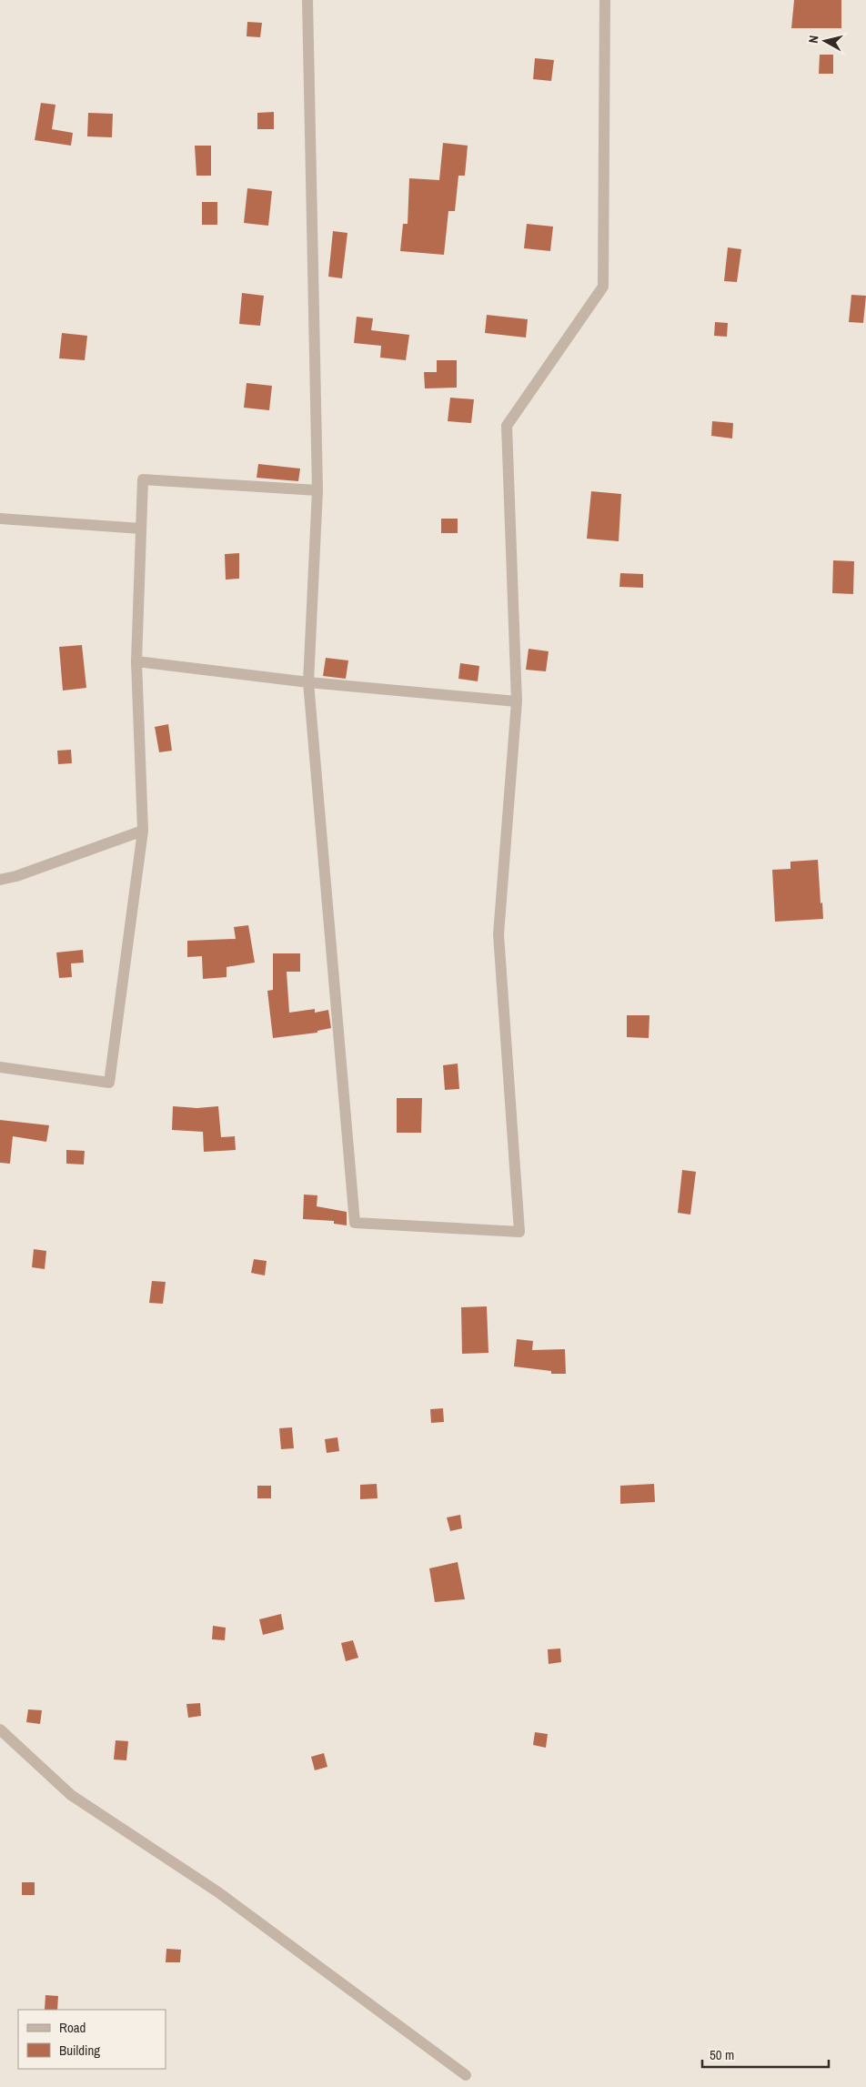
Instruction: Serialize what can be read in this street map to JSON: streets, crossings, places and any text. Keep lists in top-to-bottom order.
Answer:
{
  "legend": ["Road", "Building"],
  "scale_bar": "50 m",
  "north": "left"
}
